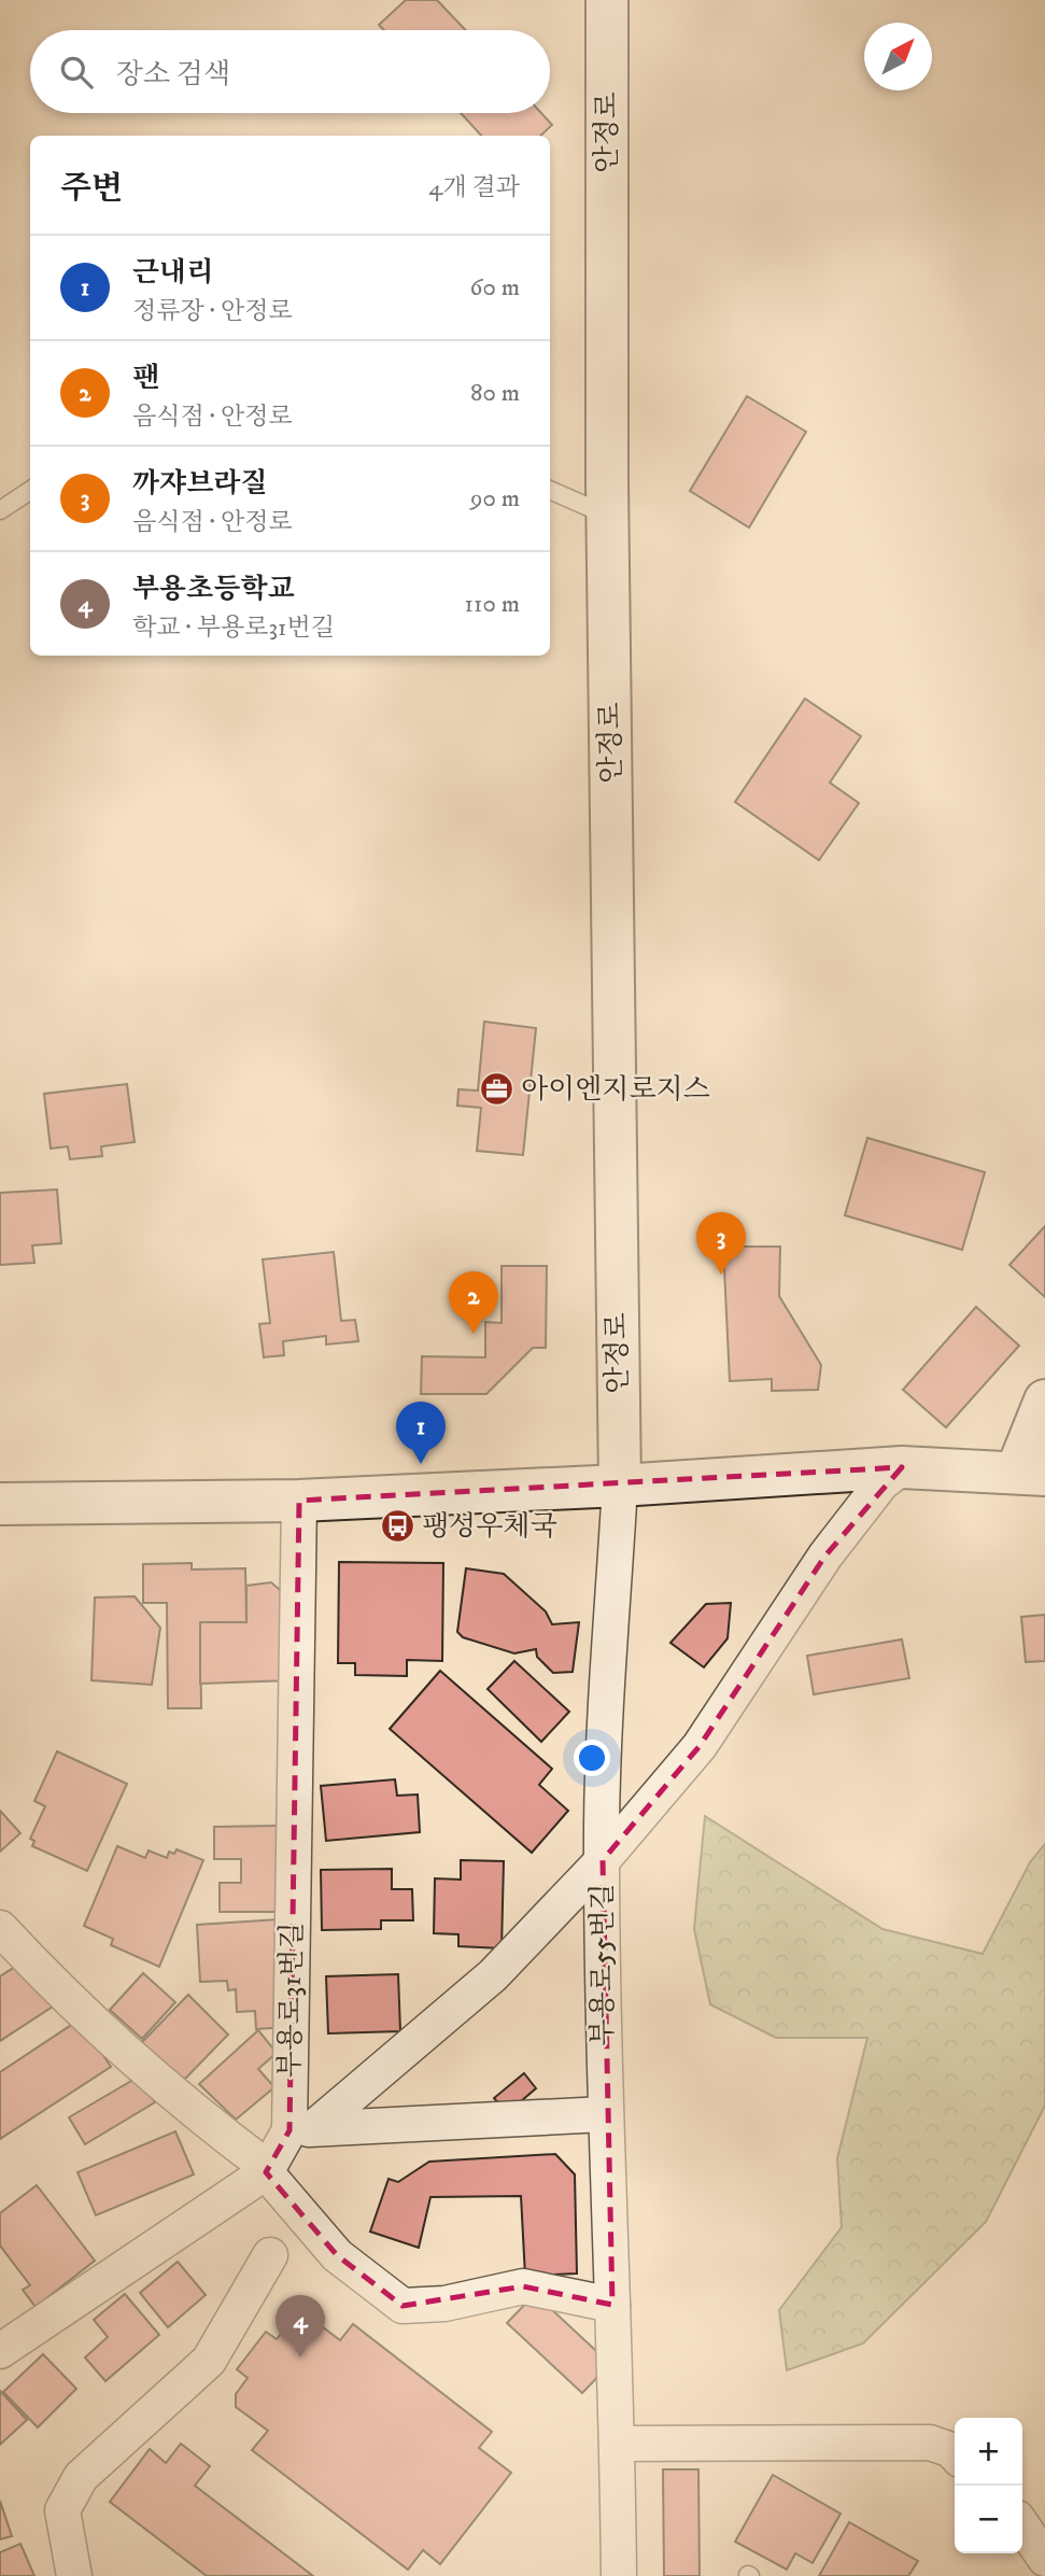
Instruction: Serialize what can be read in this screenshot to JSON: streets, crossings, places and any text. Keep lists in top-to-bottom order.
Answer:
{
  "streets": {
    "street": ["안정로", "부용로55번길", "부용로31번길"]
  },
  "crossings": [
    ["안정로", "부용로55번길"]
  ],
  "places": {
    "office": ["아이엔지로지스"],
    "bus stop": ["팽성우체국"]
  },
  "north": "top right",
  "page": {
    "search": "장소 검색",
    "heading": ["주변", "4개 결과"],
    "list": [
      {
        "mark": "1",
        "name": "근내리",
        "note": "정류장 · 안정로",
        "value": "60 m"
      },
      {
        "mark": "2",
        "name": "팬",
        "note": "음식점 · 안정로",
        "value": "80 m"
      },
      {
        "mark": "3",
        "name": "까쟈브라질",
        "note": "음식점 · 안정로",
        "value": "90 m"
      },
      {
        "mark": "4",
        "name": "부용초등학교",
        "note": "학교 · 부용로31번길",
        "value": "110 m"
      }
    ],
    "pins": [
      "3",
      "2",
      "1",
      "4"
    ],
    "map_buttons": ["+", "−"]
  }
}
